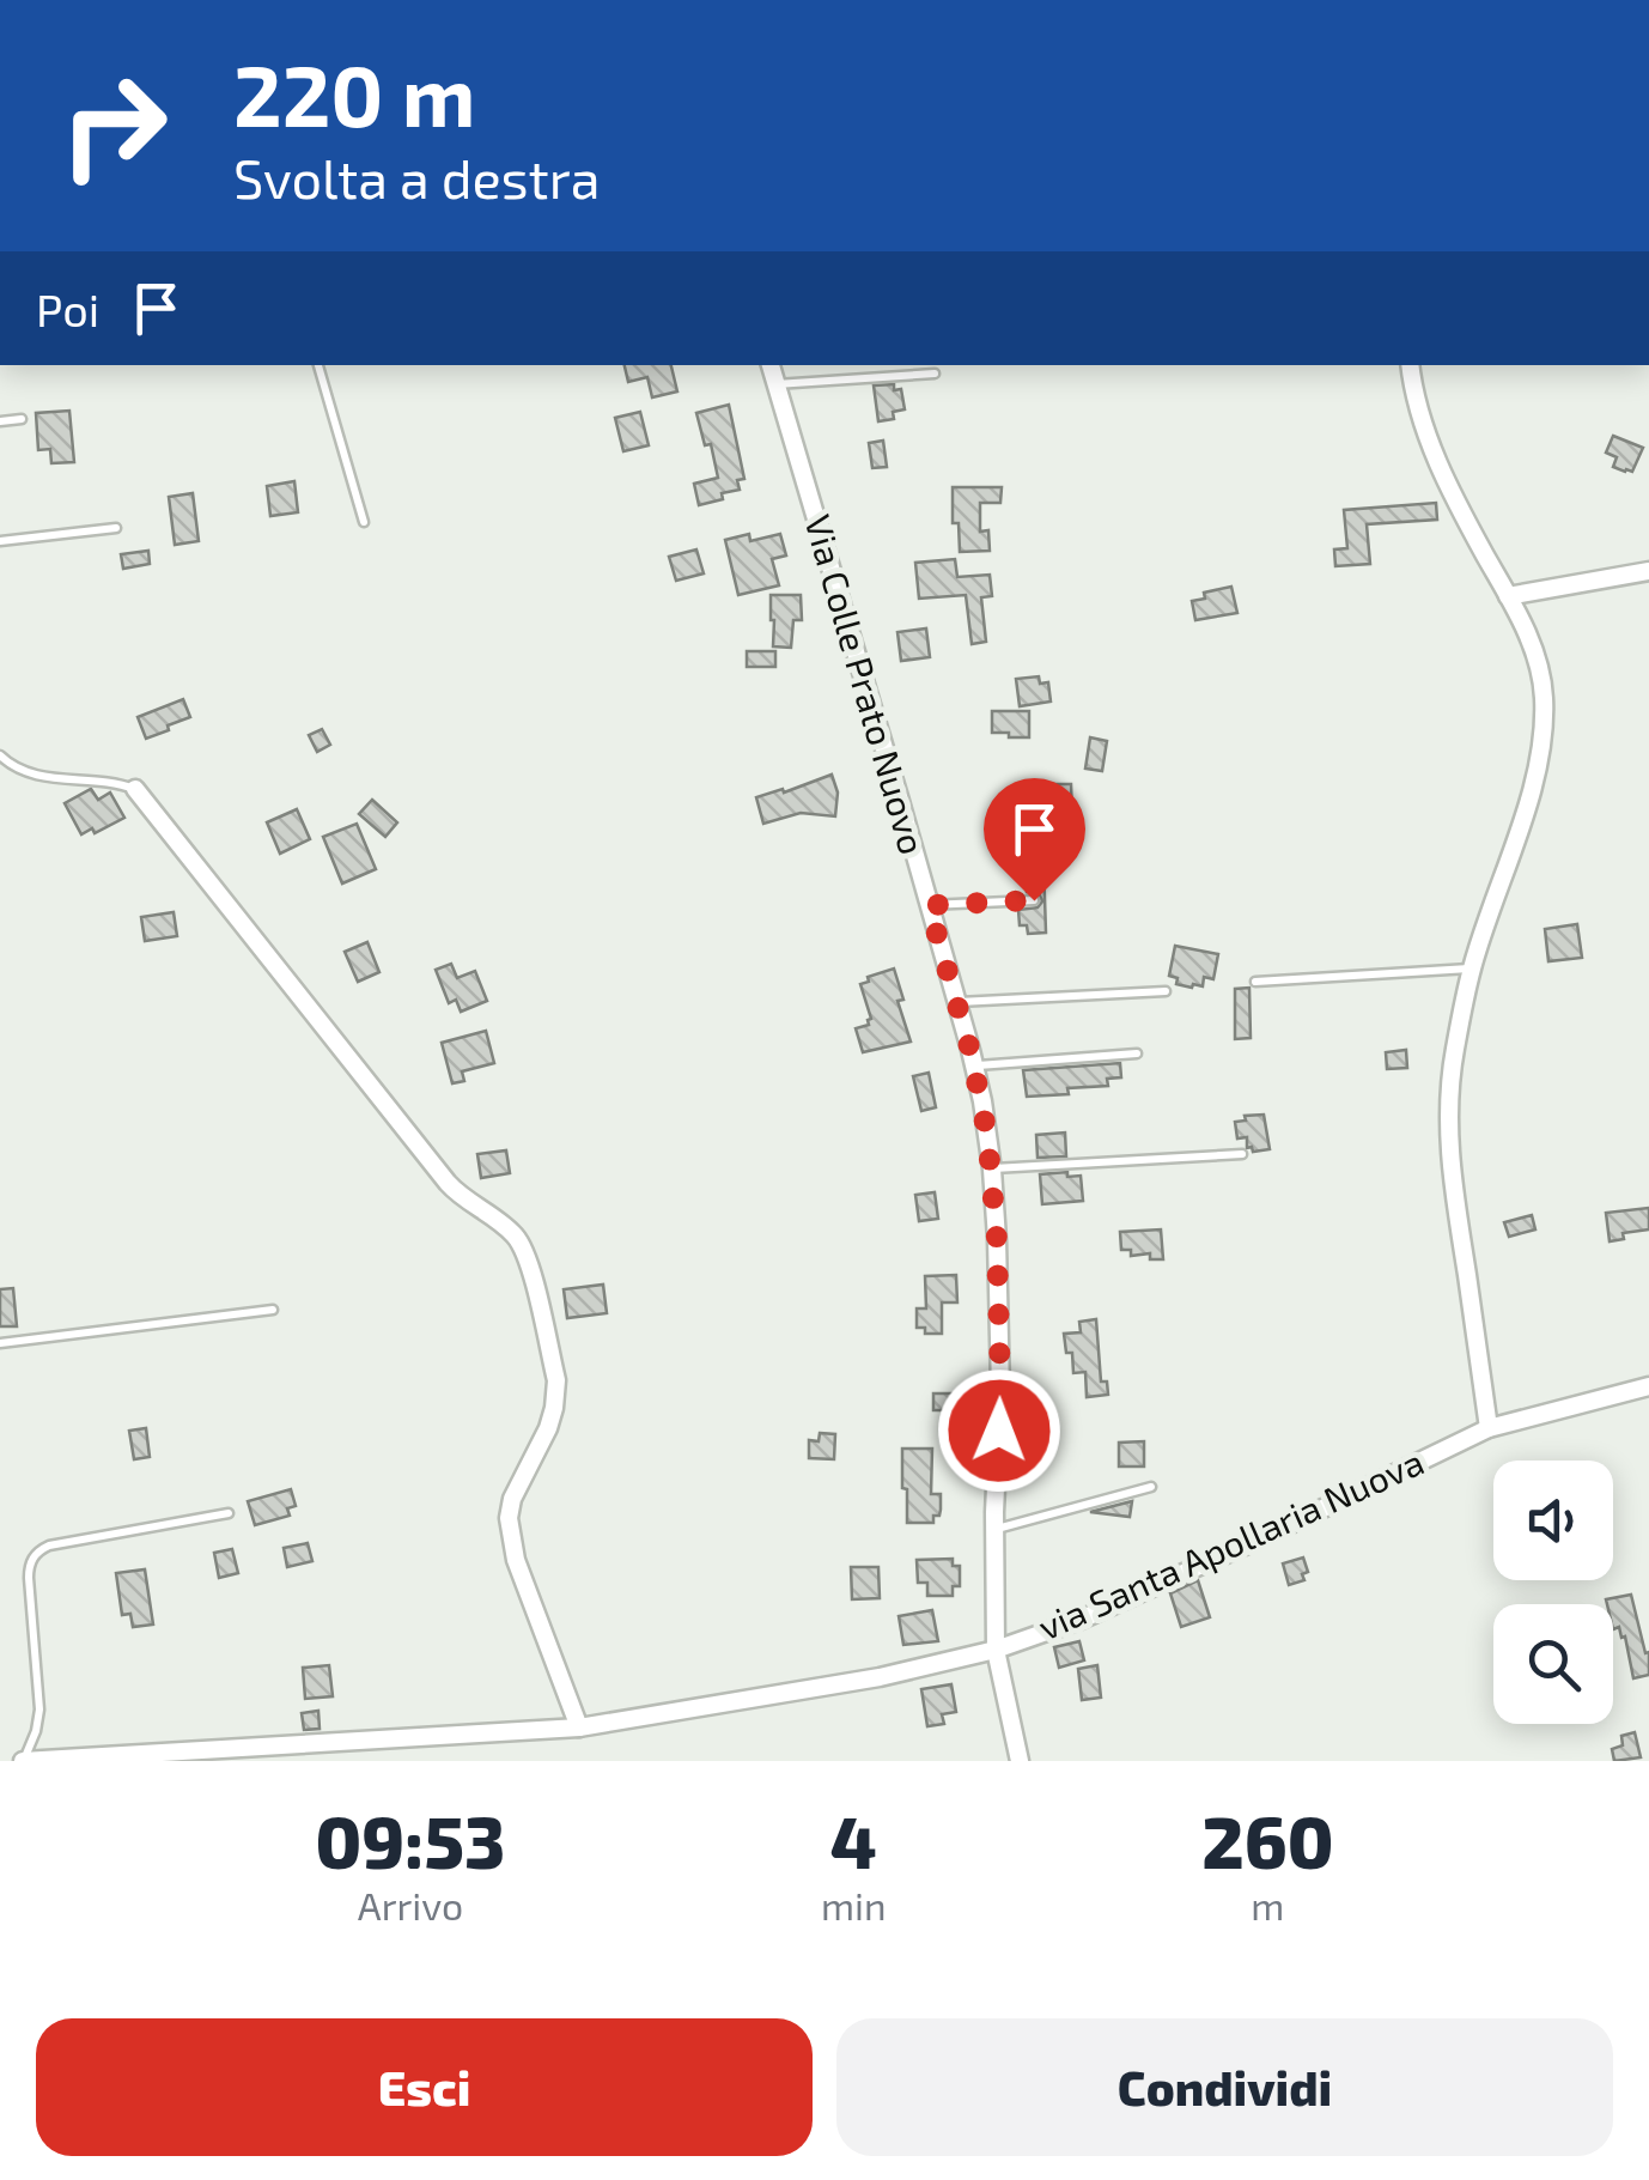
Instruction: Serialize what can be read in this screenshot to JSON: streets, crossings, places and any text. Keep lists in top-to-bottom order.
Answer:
{
  "streets": {
    "street": ["Via Colle Prato Nuovo", "via Santa Apollaria Nuova"]
  },
  "crossings": [
    ["Via Colle Prato Nuovo", "via Santa Apollaria Nuova"]
  ],
  "page": {
    "turn": ["220 m", "Svolta a destra"],
    "then": "Poi",
    "eta": [
      "09:53",
      "Arrivo",
      "4",
      "min",
      "260",
      "m"
    ],
    "buttons": ["Esci", "Condividi"]
  }
}
